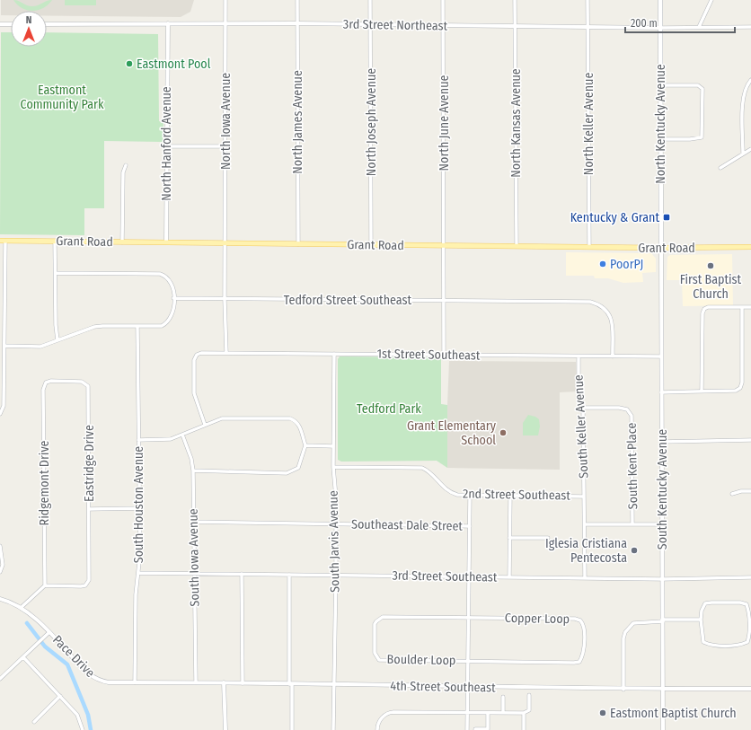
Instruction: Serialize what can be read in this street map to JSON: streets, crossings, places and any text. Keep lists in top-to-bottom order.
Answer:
{
  "streets": {
    "main road": ["North Kentucky Avenue", "Grant Road"],
    "street": [
      "3rd Street Northeast",
      "North Iowa Avenue",
      "North James Avenue",
      "North Joseph Avenue",
      "North June Avenue",
      "North Kansas Avenue",
      "North Keller Avenue",
      "North Hanford Avenue",
      "Tedford Street Southeast",
      "1st Street Southeast",
      "South Keller Avenue",
      "Eastridge Drive",
      "South Kent Place",
      "Ridgemont Drive",
      "South Kentucky Avenue",
      "2nd Street Southeast",
      "South Houston Avenue",
      "Southeast Dale Street",
      "South Jarvis Avenue",
      "South Iowa Avenue",
      "3rd Street Southeast",
      "Copper Loop",
      "Pace Drive",
      "Boulder Loop",
      "4th Street Southeast"
    ]
  },
  "crossings": [
    ["3rd Street Northeast", "North Iowa Avenue"],
    ["3rd Street Northeast", "North James Avenue"],
    ["3rd Street Northeast", "North Joseph Avenue"],
    ["3rd Street Northeast", "North June Avenue"],
    ["3rd Street Northeast", "North Kansas Avenue"],
    ["3rd Street Northeast", "North Keller Avenue"],
    ["3rd Street Northeast", "North Kentucky Avenue"],
    ["3rd Street Northeast", "North Hanford Avenue"],
    ["North Iowa Avenue", "Grant Road"],
    ["North James Avenue", "Grant Road"],
    ["North Joseph Avenue", "Grant Road"],
    ["North June Avenue", "Grant Road"],
    ["North June Avenue", "Tedford Street Southeast"],
    ["North June Avenue", "1st Street Southeast"],
    ["North Kansas Avenue", "Grant Road"],
    ["North Keller Avenue", "Grant Road"],
    ["North Kentucky Avenue", "Grant Road"],
    ["North Kentucky Avenue", "South Kentucky Avenue"],
    ["North Hanford Avenue", "Grant Road"],
    ["Grant Road", "South Kentucky Avenue"],
    ["Tedford Street Southeast", "1st Street Southeast"],
    ["1st Street Southeast", "South Keller Avenue"],
    ["1st Street Southeast", "South Kentucky Avenue"],
    ["1st Street Southeast", "South Jarvis Avenue"],
    ["South Keller Avenue", "South Kent Place"],
    ["South Keller Avenue", "2nd Street Southeast"],
    ["Eastridge Drive", "Ridgemont Drive"],
    ["South Kentucky Avenue", "3rd Street Southeast"],
    ["South Kentucky Avenue", "4th Street Southeast"],
    ["2nd Street Southeast", "South Jarvis Avenue"],
    ["South Houston Avenue", "3rd Street Southeast"],
    ["South Houston Avenue", "Pace Drive"],
    ["South Houston Avenue", "4th Street Southeast"],
    ["Southeast Dale Street", "South Jarvis Avenue"],
    ["Southeast Dale Street", "South Iowa Avenue"],
    ["South Jarvis Avenue", "3rd Street Southeast"],
    ["South Jarvis Avenue", "4th Street Southeast"],
    ["South Iowa Avenue", "3rd Street Southeast"],
    ["South Iowa Avenue", "4th Street Southeast"],
    ["Copper Loop", "Boulder Loop"],
    ["Pace Drive", "4th Street Southeast"]
  ],
  "parks": ["Eastmont Community Park", "Tedford Park"],
  "places": {
    "other": [
      "Eastmont Pool",
      "PoorPJ",
      "First Baptist Church",
      "Grant Elementary School",
      "Iglesia Cristiana Pentecosta",
      "Eastmont Baptist Church"
    ],
    "transit": ["Kentucky & Grant"]
  },
  "scale_bar": "200 m",
  "north": "top"
}
